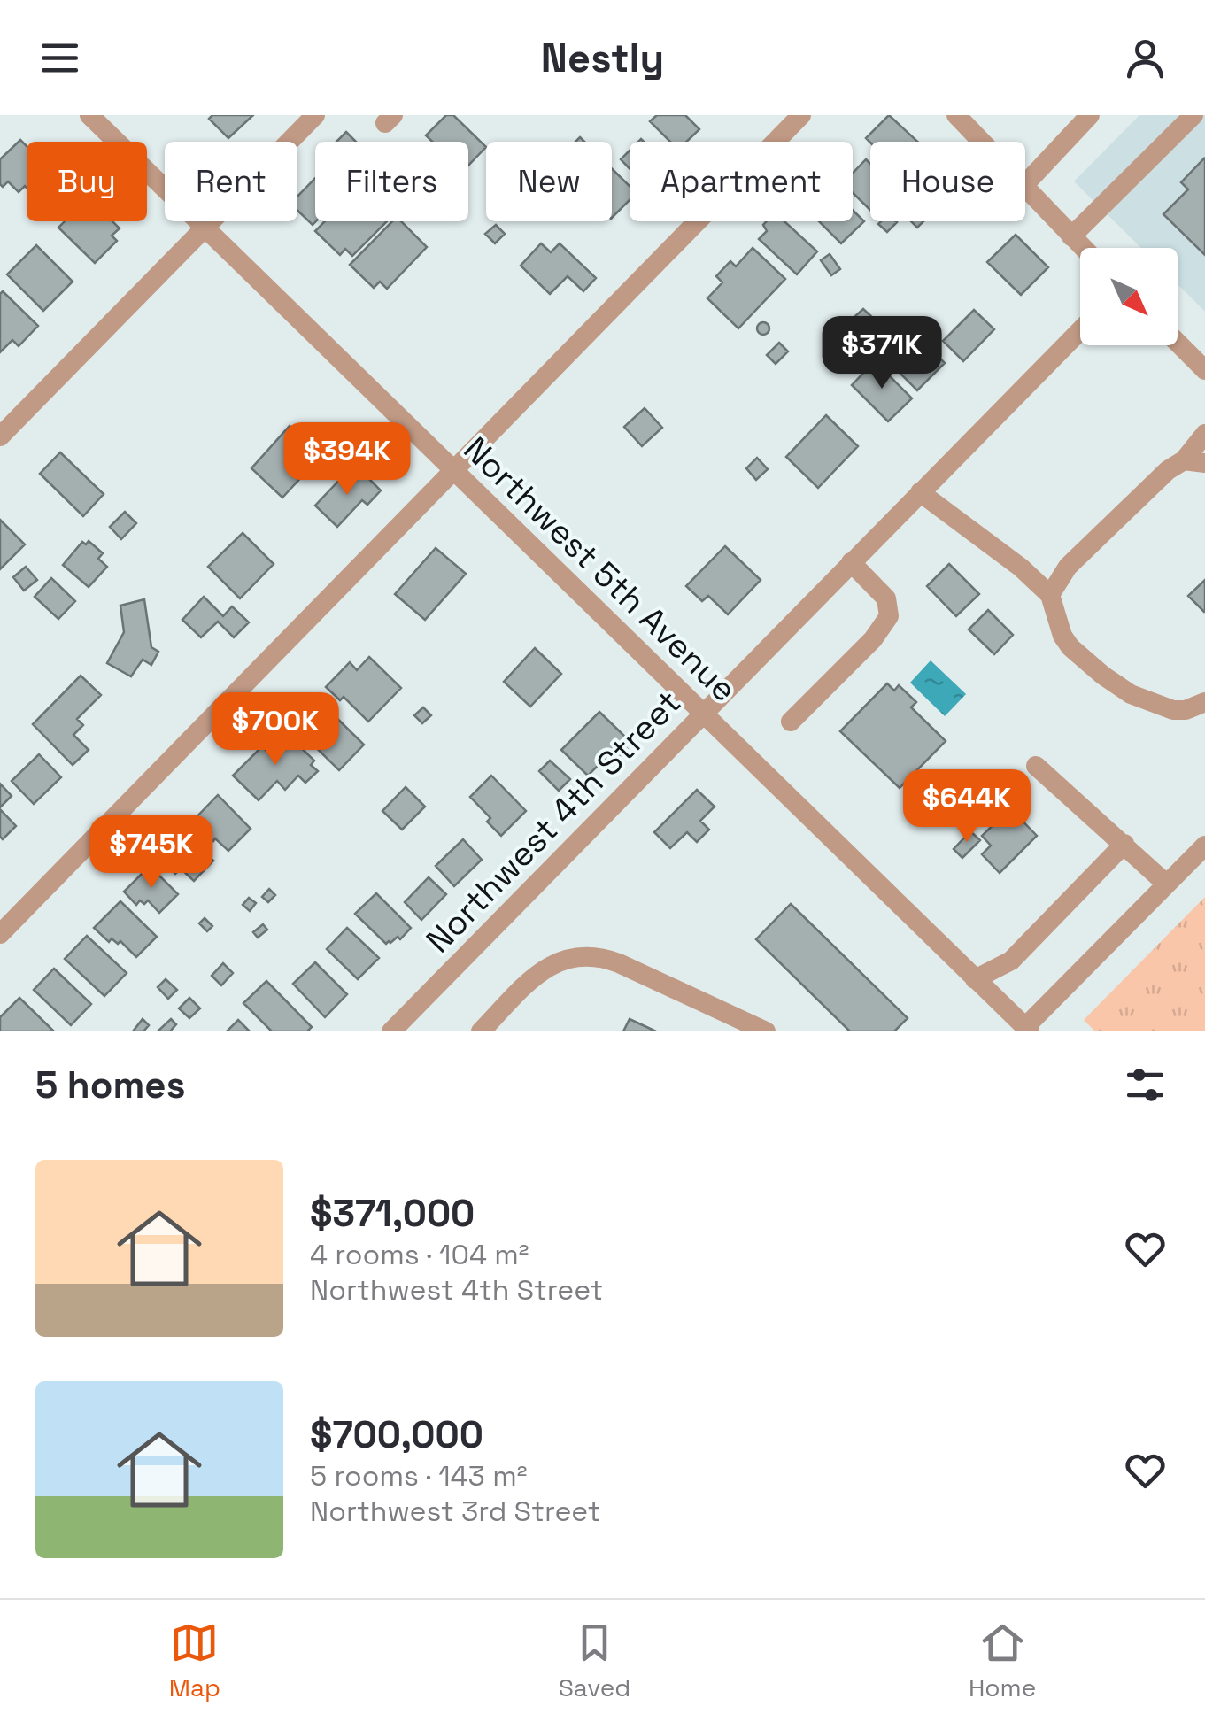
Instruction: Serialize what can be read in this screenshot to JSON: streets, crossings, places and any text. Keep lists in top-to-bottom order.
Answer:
{
  "streets": {
    "street": ["Northwest 5th Avenue", "Northwest 4th Street"]
  },
  "crossings": [
    ["Northwest 5th Avenue", "Northwest 4th Street"]
  ],
  "north": "bottom right",
  "page": {
    "header": "Nestly",
    "chip": [
      "Buy",
      "Rent",
      "Filters",
      "New",
      "Apartment",
      "House"
    ],
    "price": [
      "$371K",
      "$394K",
      "$700K",
      "$644K",
      "$745K"
    ],
    "heading": "5 homes",
    "list": [
      {
        "name": "$371,000",
        "note": "4 rooms · 104 m² · Northwest 4th Street"
      },
      {
        "name": "$700,000",
        "note": "5 rooms · 143 m² · Northwest 3rd Street"
      }
    ],
    "tabs": ["Map", "Saved", "Home"]
  }
}
